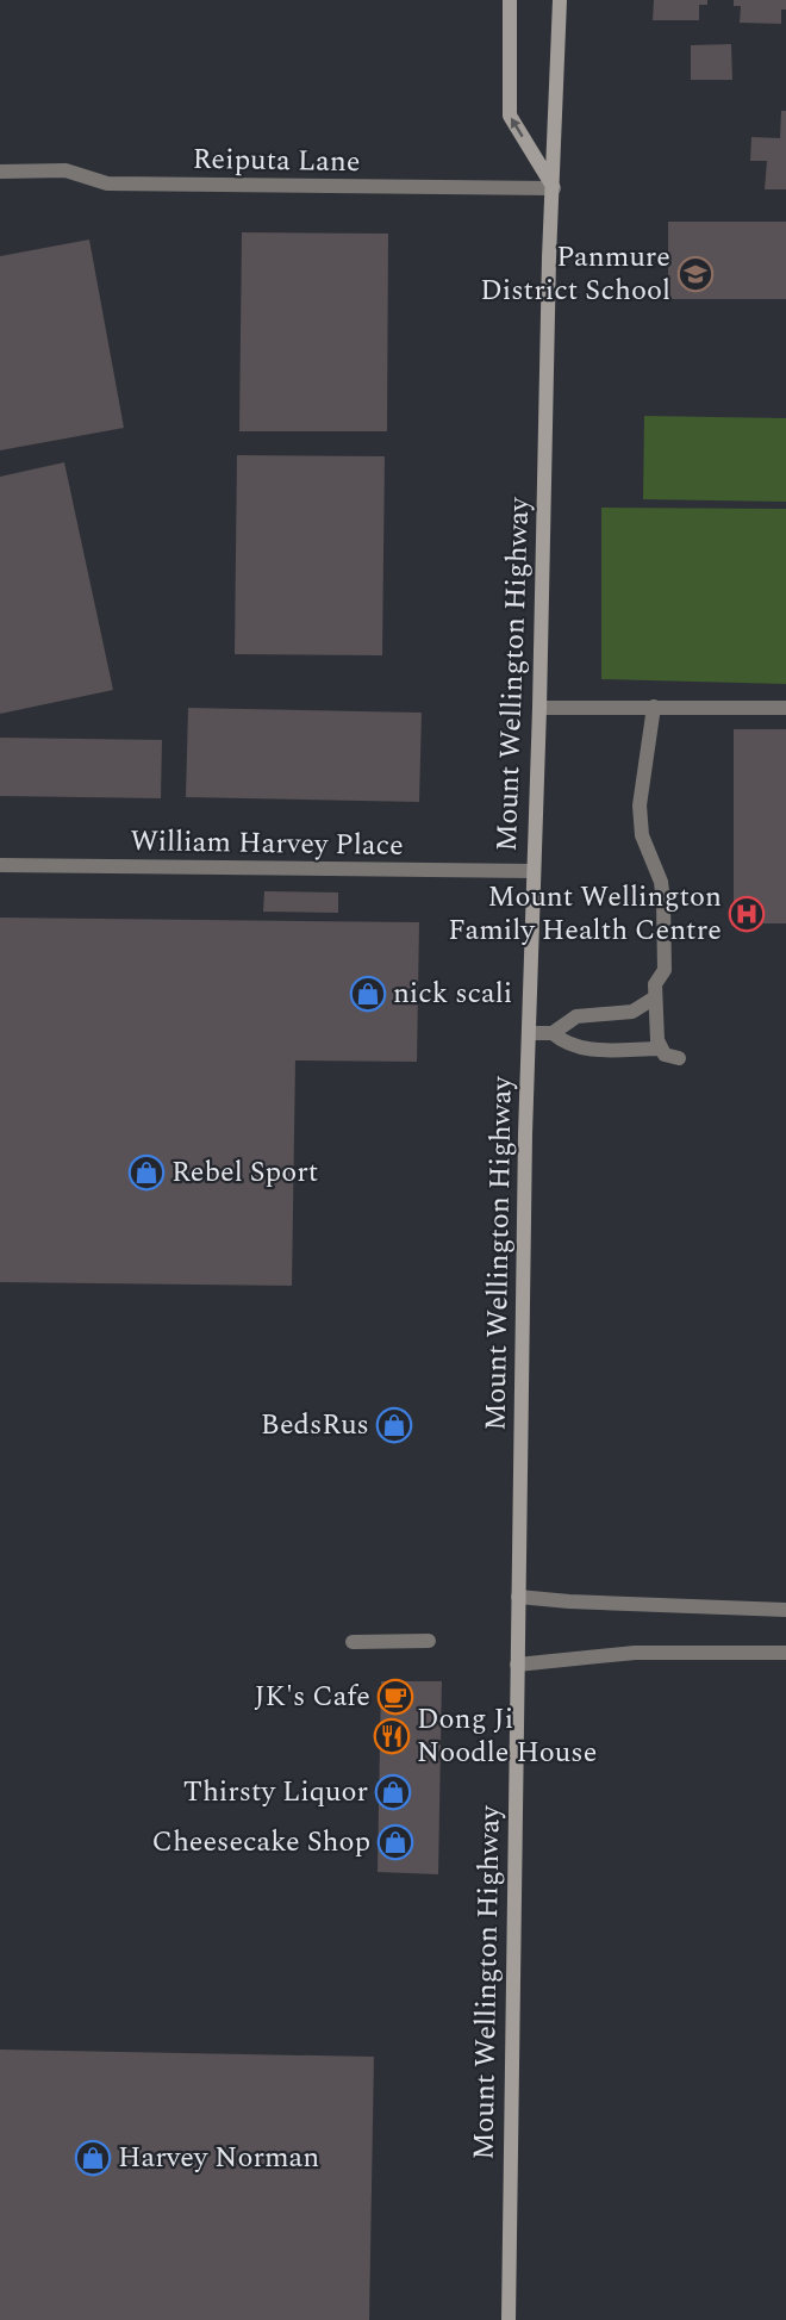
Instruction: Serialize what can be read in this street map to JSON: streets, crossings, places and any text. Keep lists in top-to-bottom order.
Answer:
{
  "streets": {
    "main road": ["Mount Wellington Highway"],
    "street": ["Reiputa Lane", "William Harvey Place"]
  },
  "crossings": [
    ["Reiputa Lane", "Mount Wellington Highway"],
    ["Mount Wellington Highway", "William Harvey Place"]
  ],
  "places": {
    "school or university": ["Panmure District School"],
    "hospital": ["Mount Wellington Family Health Centre"],
    "shop": [
      "nick scali",
      "Rebel Sport",
      "BedsRus",
      "Thirsty Liquor",
      "Cheesecake Shop",
      "Harvey Norman"
    ],
    "cafe": ["JK's Cafe"],
    "restaurant": ["Dong Ji Noodle House"]
  }
}
